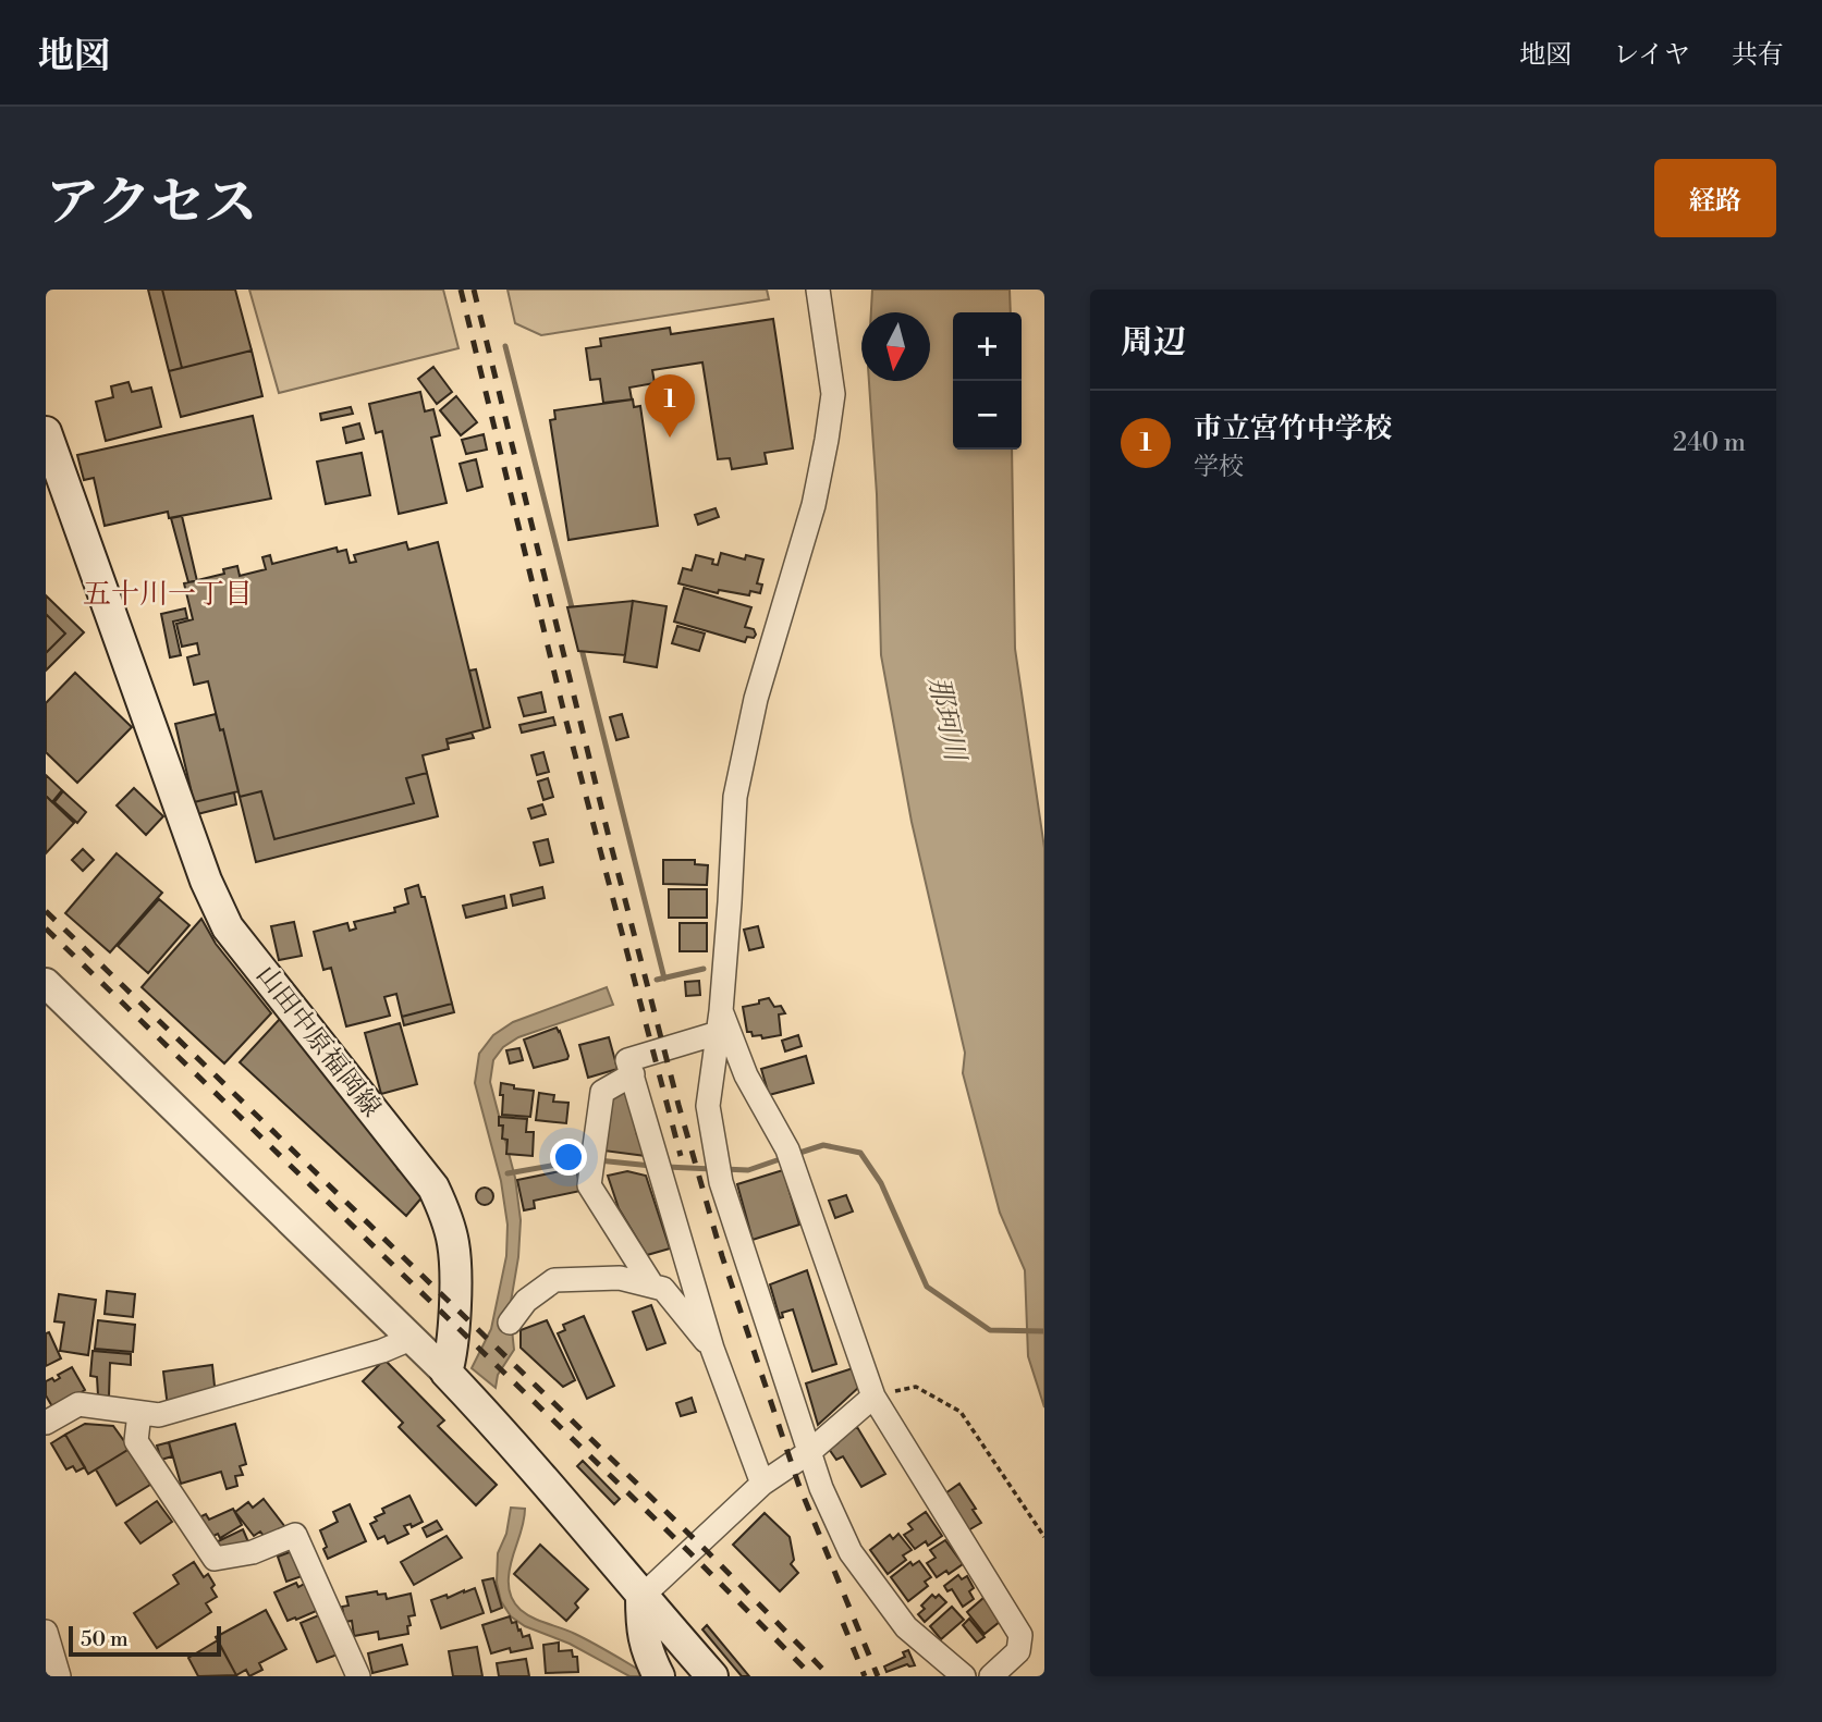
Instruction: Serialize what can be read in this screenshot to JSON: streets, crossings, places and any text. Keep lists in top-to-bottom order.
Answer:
{
  "streets": {
    "main road": ["山田中原福岡線"]
  },
  "districts": ["五十川一丁目"],
  "water": ["那珂川"],
  "scale_bar": "50 m",
  "north": "bottom",
  "page": {
    "header": "地図",
    "nav": ["地図", "レイヤ", "共有"],
    "title": "アクセス",
    "buttons": "経路",
    "heading": "周辺",
    "map_buttons": ["+", "−"],
    "pins": "1",
    "list": [
      {
        "mark": "1",
        "name": "市立宮竹中学校",
        "note": "学校",
        "value": "240 m"
      }
    ],
    "scale": "50 m"
  }
}
